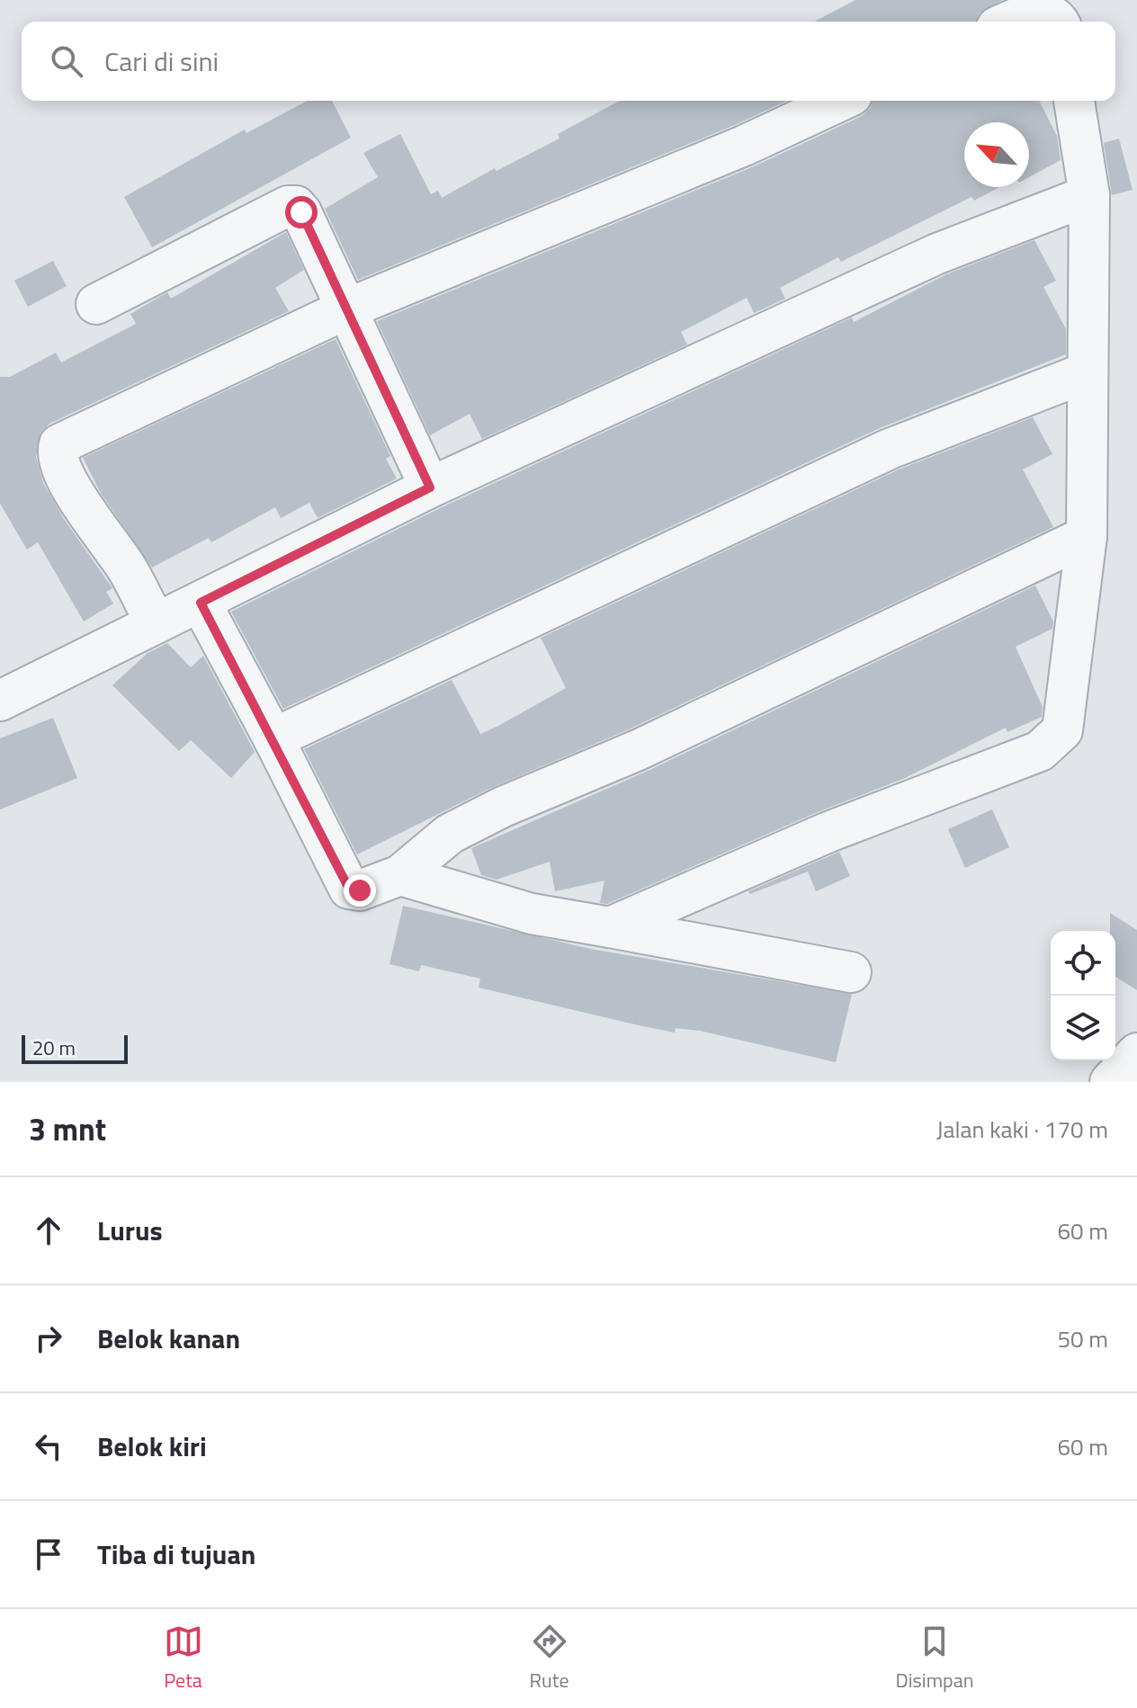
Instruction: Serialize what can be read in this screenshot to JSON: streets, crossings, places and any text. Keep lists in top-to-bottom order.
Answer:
{
  "scale_bar": "20 m",
  "north": "top left",
  "page": {
    "search": "Cari di sini",
    "scale": "20 m",
    "heading": ["3 mnt", "Jalan kaki · 170 m"],
    "list": [
      ["Lurus", "60 m"],
      ["Belok kanan", "50 m"],
      ["Belok kiri", "60 m"],
      "Tiba di tujuan"
    ],
    "nav": ["Peta", "Rute", "Disimpan"]
  }
}
